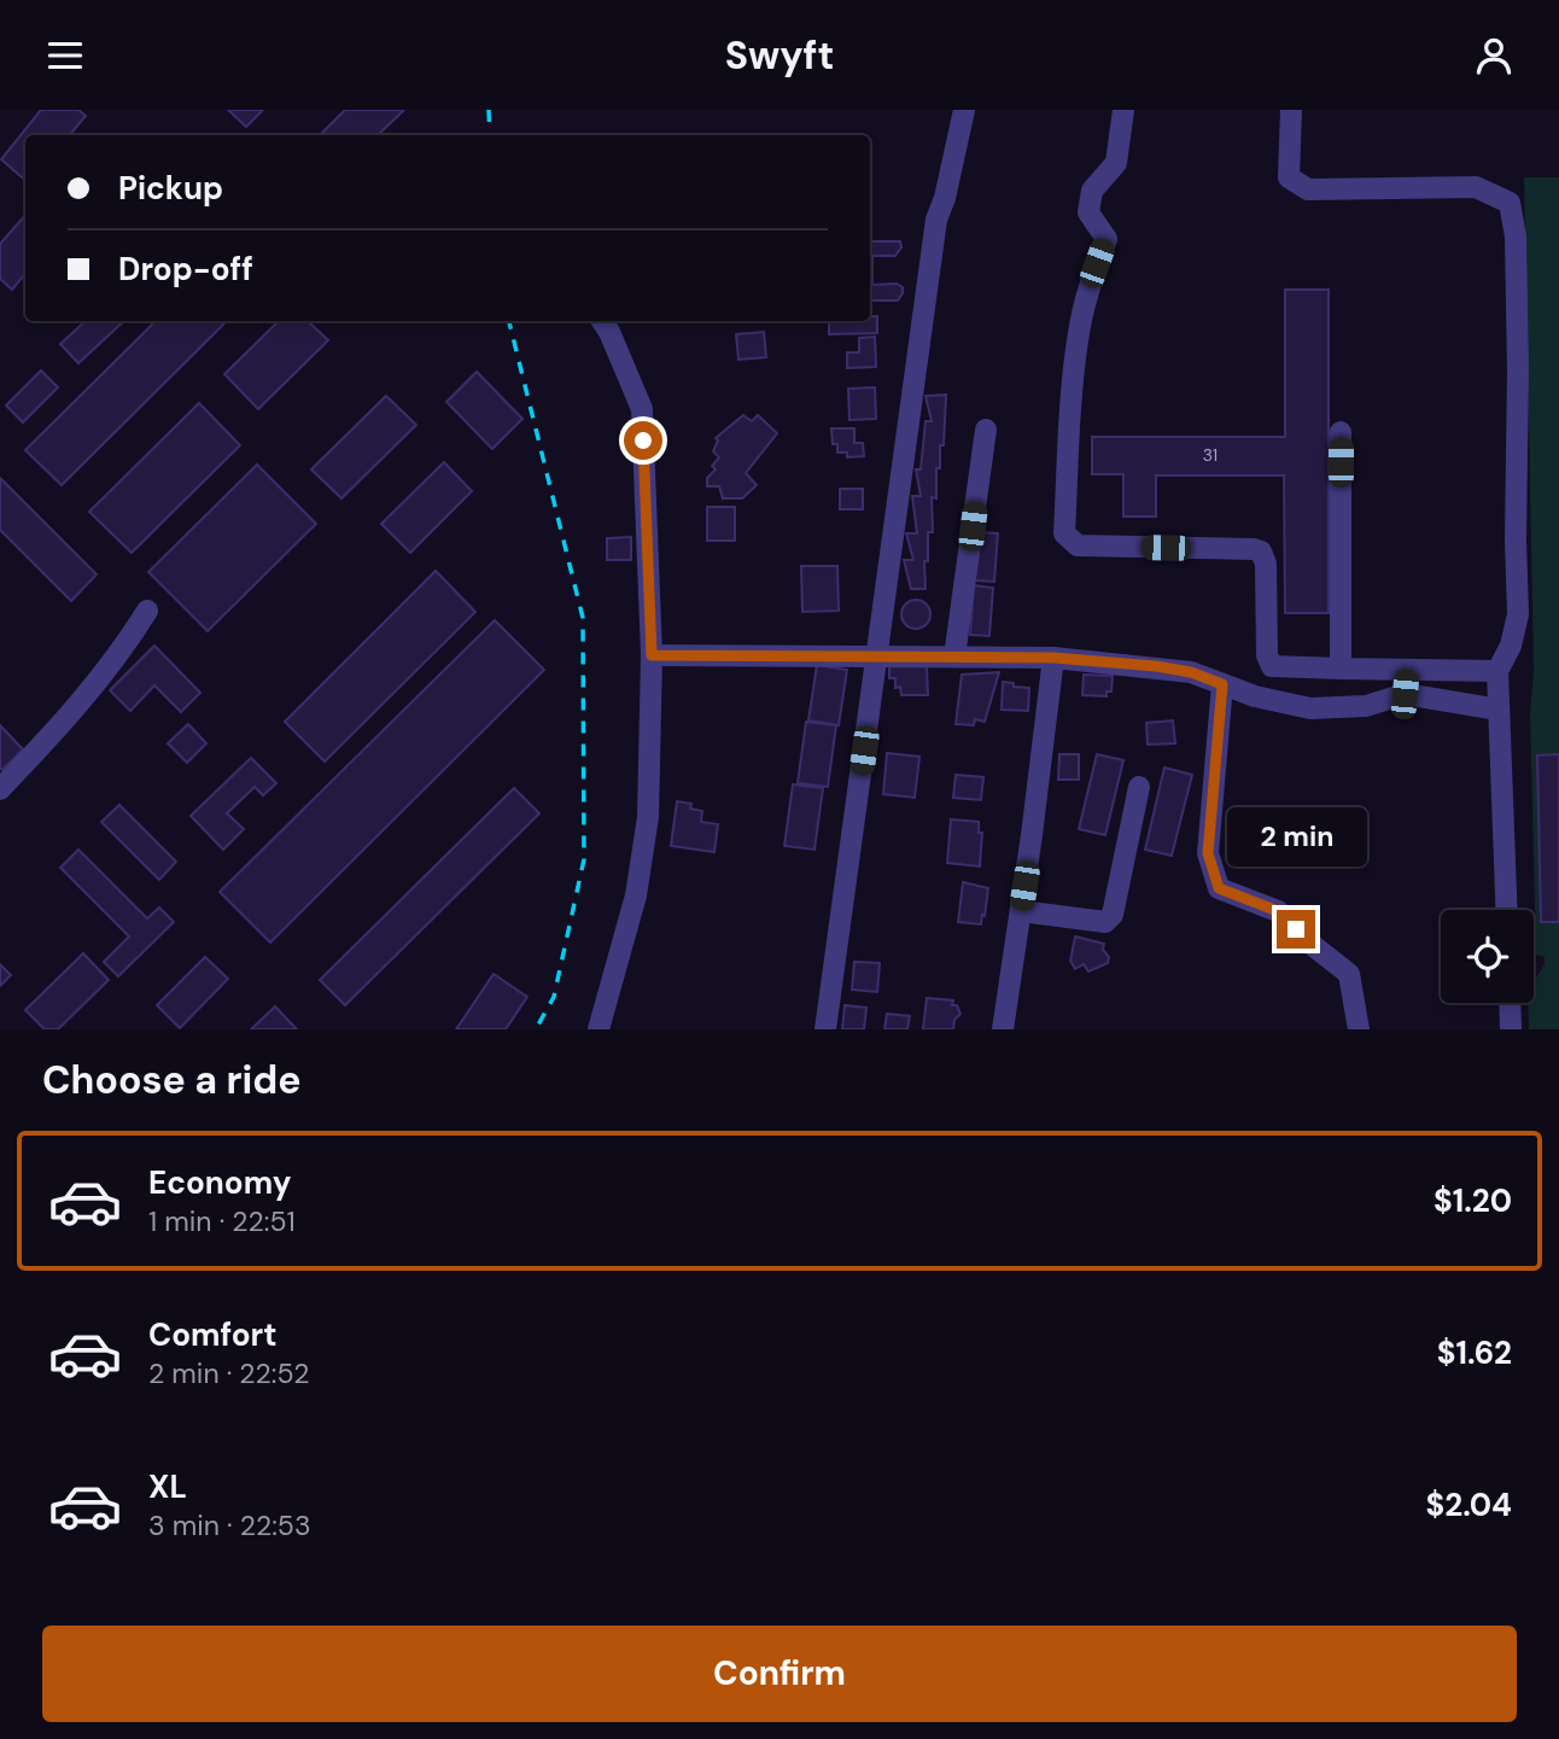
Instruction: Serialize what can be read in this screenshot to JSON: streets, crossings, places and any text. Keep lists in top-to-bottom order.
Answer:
{
  "house_numbers": ["31"],
  "page": {
    "header": "Swyft",
    "banner": ["Pickup", "Drop-off"],
    "bubble": "2 min",
    "heading": "Choose a ride",
    "list": [
      {
        "name": "Economy",
        "note": "1 min · 22:51",
        "value": "$1.20"
      },
      {
        "name": "Comfort",
        "note": "2 min · 22:52",
        "value": "$1.62"
      },
      {
        "name": "XL",
        "note": "3 min · 22:53",
        "value": "$2.04"
      }
    ],
    "buttons": "Confirm"
  }
}
